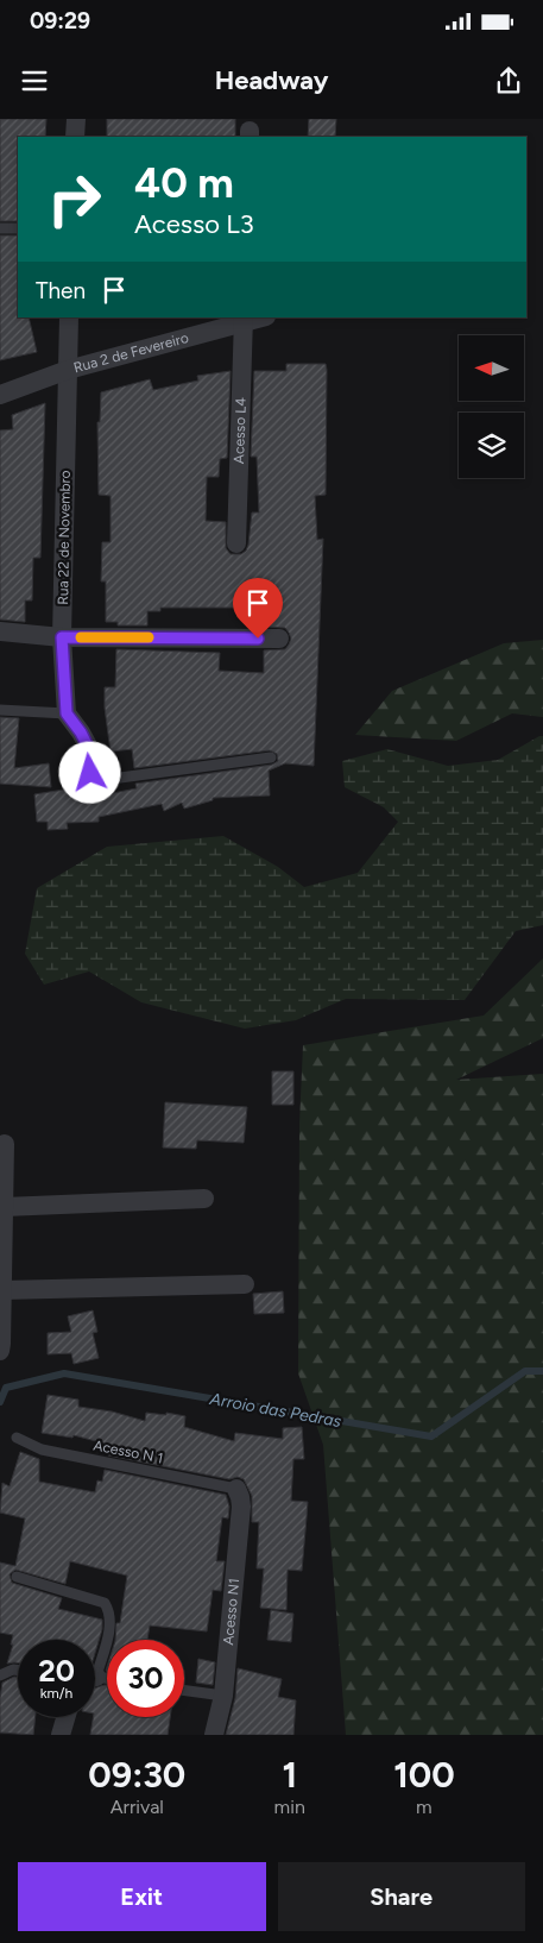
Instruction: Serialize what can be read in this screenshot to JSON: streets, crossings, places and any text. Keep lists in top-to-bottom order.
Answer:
{
  "streets": {
    "street": [
      "Rua 2 de Fevereiro",
      "Acesso L4",
      "Rua 22 de Novembro",
      "Acesso N1"
    ],
    "lane": ["Acesso N 1"]
  },
  "crossings": [
    ["Rua 2 de Fevereiro", "Acesso L4"],
    ["Rua 2 de Fevereiro", "Rua 22 de Novembro"],
    ["Acesso N 1", "Acesso N1"]
  ],
  "water": ["Arroio das Pedras"],
  "north": "left",
  "page": {
    "status": "09:29",
    "header": "Headway",
    "turn": ["40 m", "Acesso L3"],
    "then": "Then",
    "speed": "20 km/h",
    "limit": "30",
    "eta": [
      "09:30",
      "Arrival",
      "1",
      "min",
      "100",
      "m"
    ],
    "buttons": ["Exit", "Share"]
  }
}
